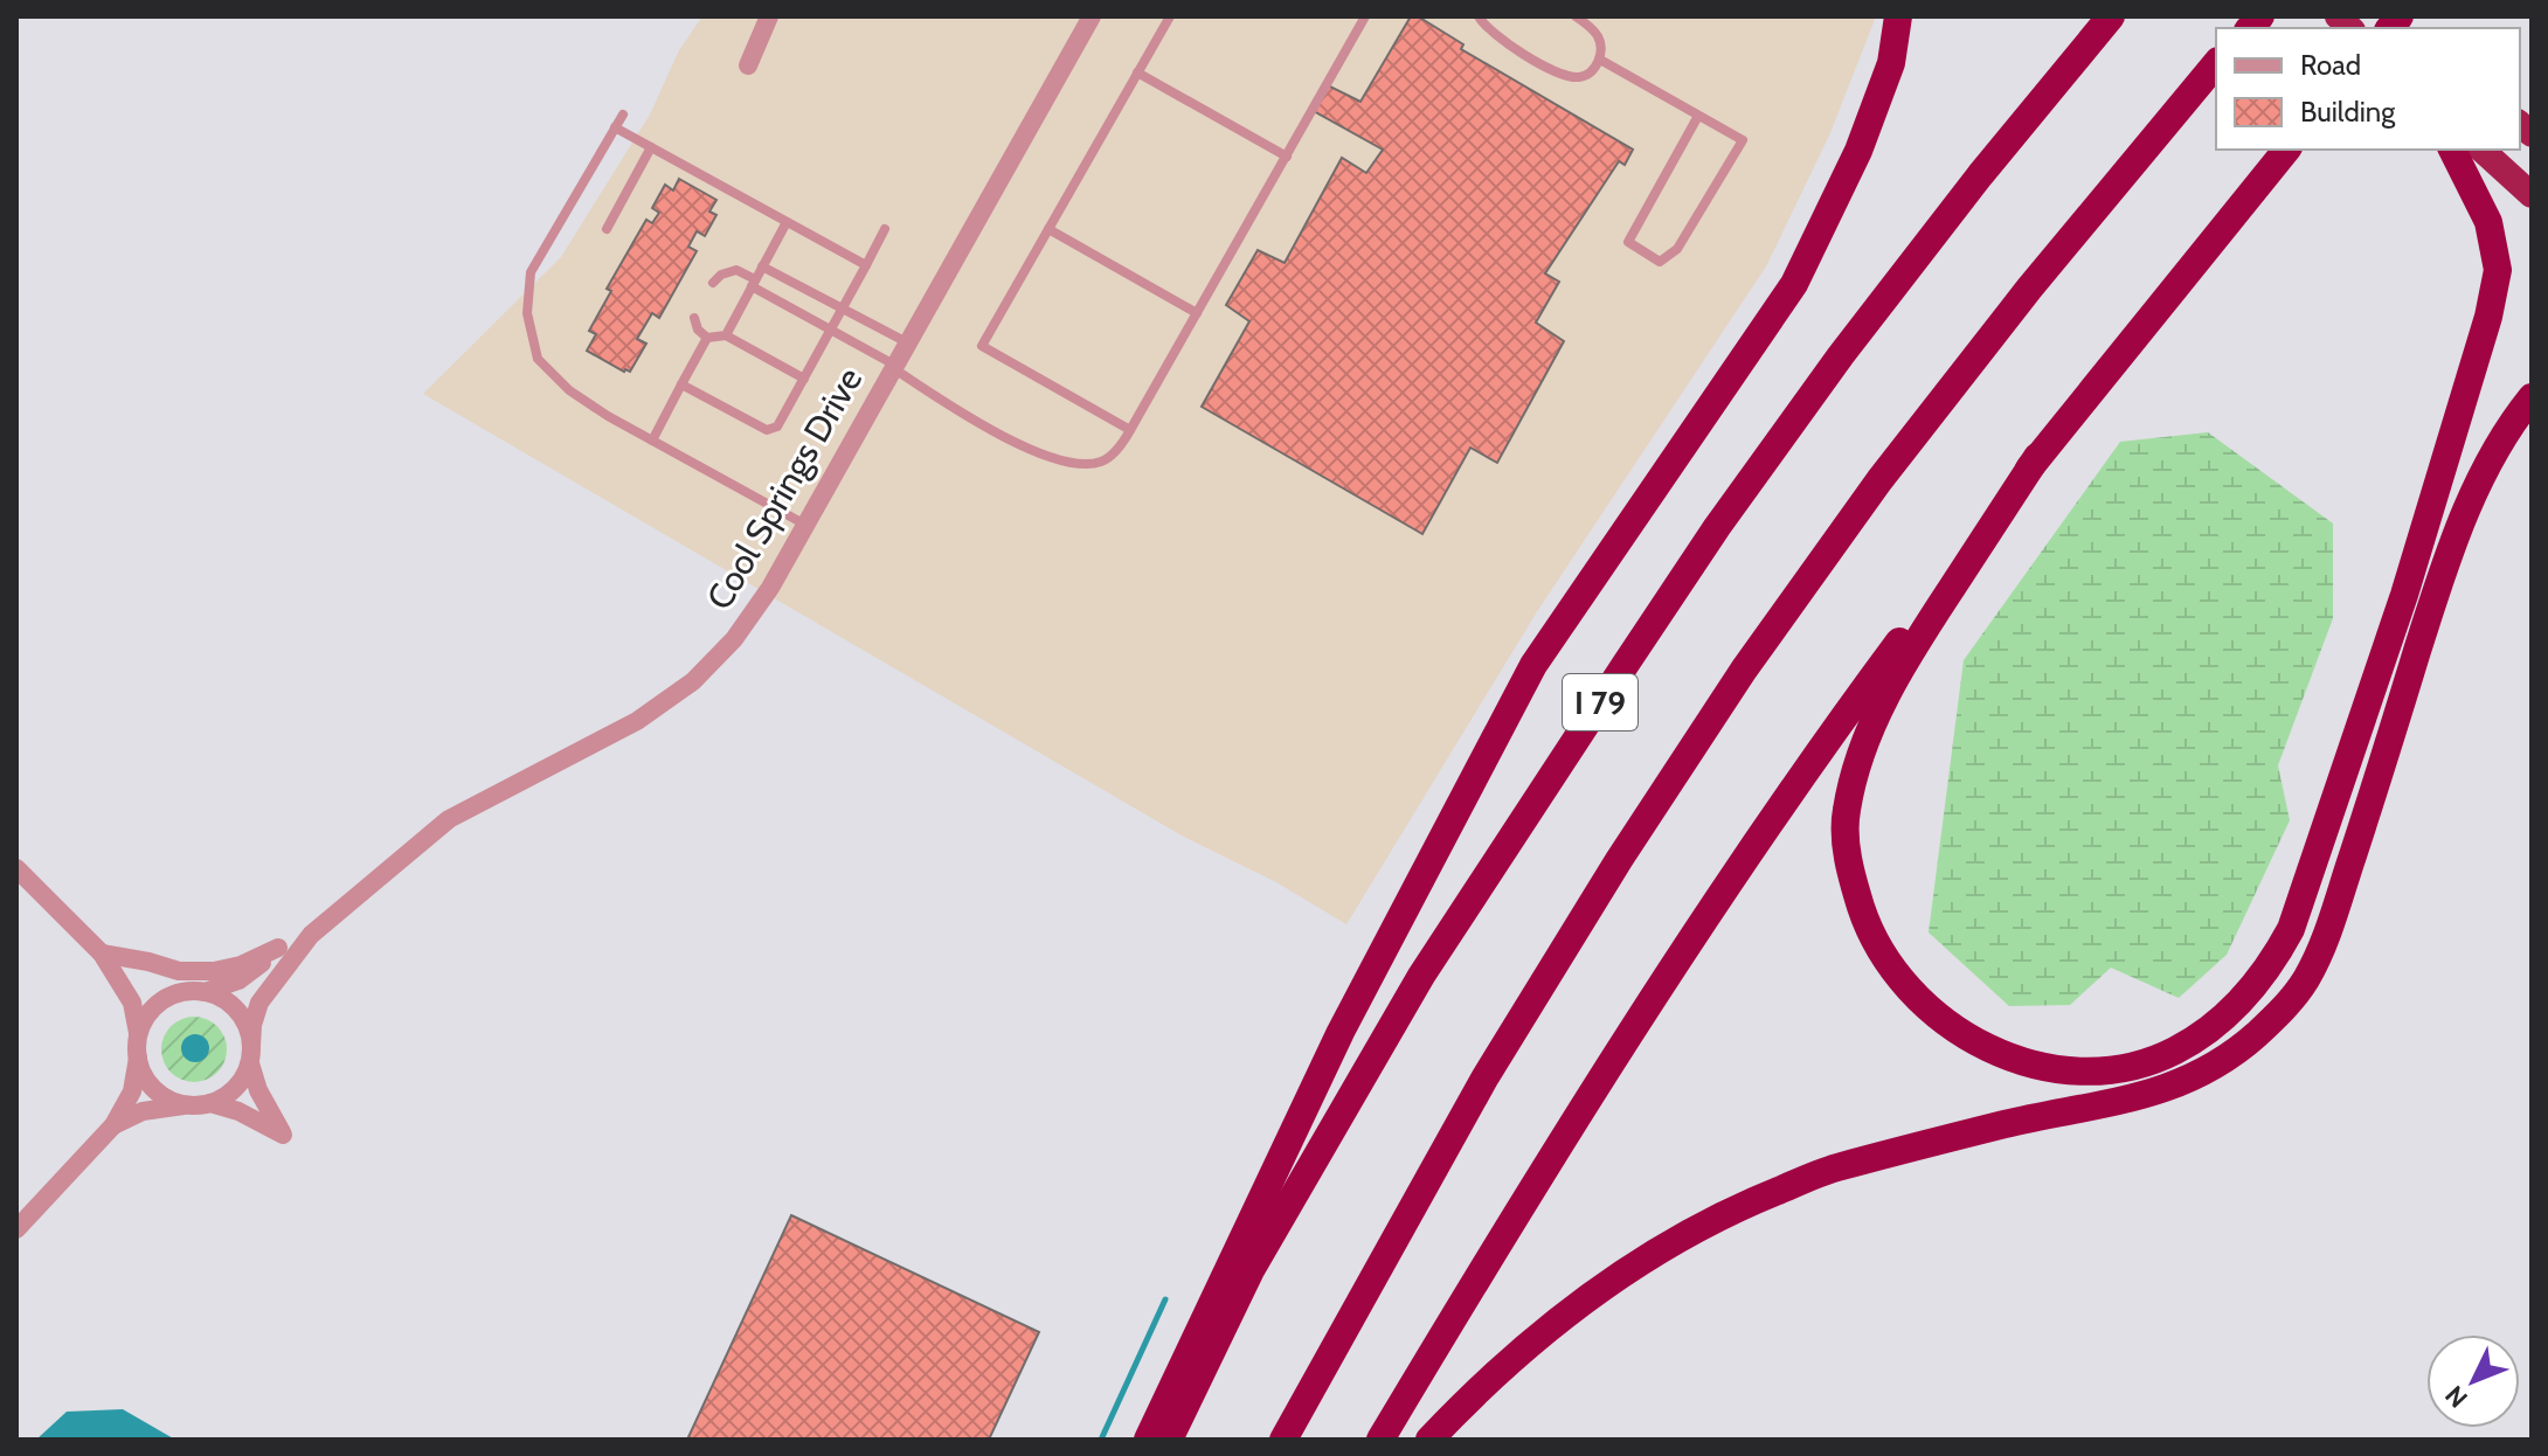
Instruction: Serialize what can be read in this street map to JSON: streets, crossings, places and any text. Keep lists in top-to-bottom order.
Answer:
{
  "streets": {
    "highway": ["I 79"],
    "street": ["Cool Springs Drive"]
  },
  "legend": ["Road", "Building"],
  "north": "bottom left"
}
